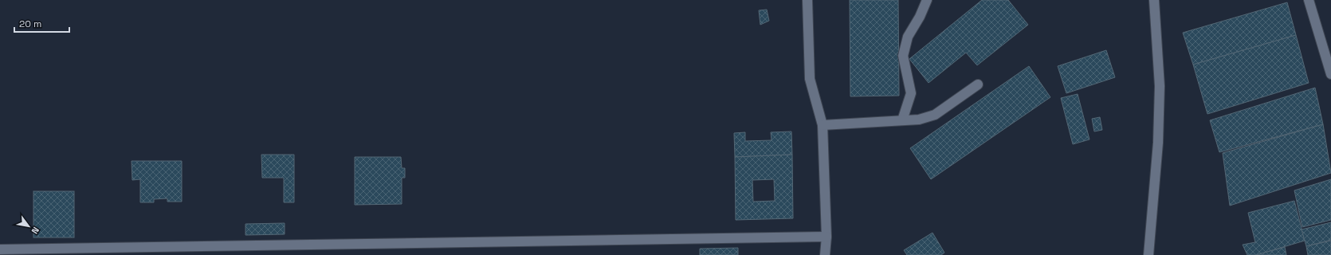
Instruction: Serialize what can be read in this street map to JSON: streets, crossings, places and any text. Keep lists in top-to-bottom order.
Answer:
{
  "scale_bar": "20 m",
  "north": "bottom right"
}
